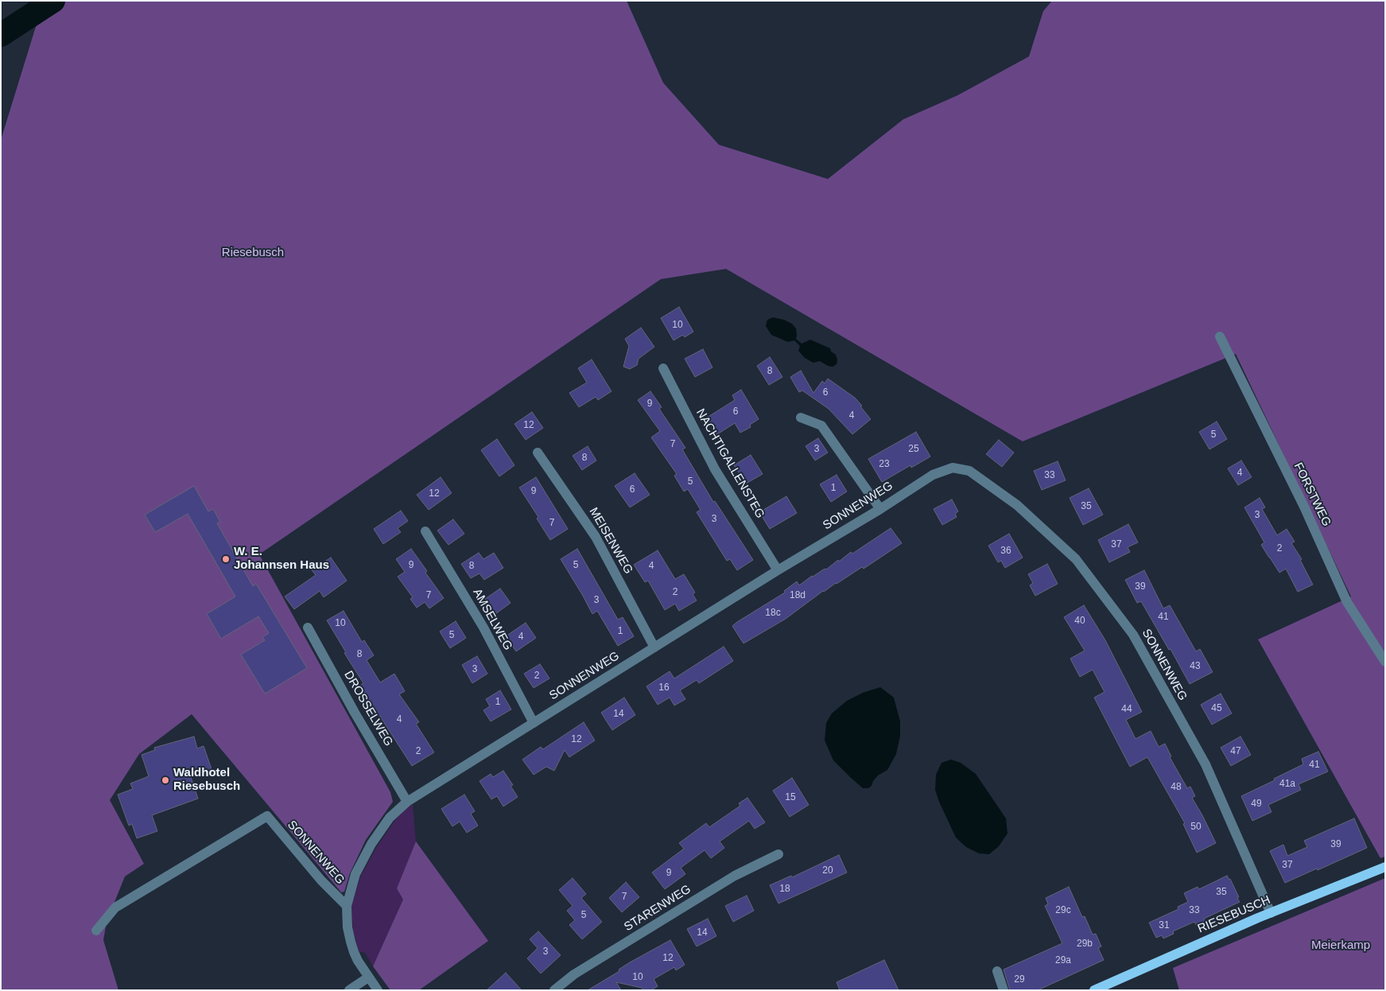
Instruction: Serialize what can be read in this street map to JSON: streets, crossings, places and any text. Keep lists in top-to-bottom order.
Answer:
{
  "streets": {
    "main road": ["RIESEBUSCH"],
    "street": [
      "NACHTIGALLENSTEG",
      "FORSTWEG",
      "SONNENWEG",
      "MEISENWEG",
      "AMSELWEG",
      "DROSSELWEG",
      "STARENWEG"
    ]
  },
  "crossings": [
    ["NACHTIGALLENSTEG", "SONNENWEG"],
    ["SONNENWEG", "MEISENWEG"],
    ["SONNENWEG", "AMSELWEG"],
    ["SONNENWEG", "DROSSELWEG"],
    ["SONNENWEG", "RIESEBUSCH"]
  ],
  "parks": ["Riesebusch", "Meierkamp"],
  "places": ["W. E. Johannsen Haus", "Waldhotel Riesebusch"],
  "house_numbers": [
    "10",
    "8",
    "6",
    "9",
    "6",
    "4",
    "12",
    "5",
    "7",
    "3",
    "25",
    "8",
    "23",
    "4",
    "33",
    "5",
    "1",
    "6",
    "9",
    "12",
    "35",
    "3",
    "3",
    "7",
    "37",
    "2",
    "36",
    "9",
    "5",
    "8",
    "4",
    "39",
    "2",
    "7",
    "18d",
    "3",
    "18c",
    "41",
    "40",
    "10",
    "1",
    "5",
    "4",
    "8",
    "43",
    "3",
    "2",
    "16",
    "1",
    "45",
    "44",
    "14",
    "4",
    "12",
    "2",
    "47",
    "41",
    "41a",
    "48",
    "15",
    "49",
    "50",
    "39",
    "37",
    "20",
    "9",
    "18",
    "35",
    "7",
    "29c",
    "33",
    "5",
    "31",
    "14",
    "29b",
    "3",
    "12",
    "29a",
    "10",
    "29"
  ]
}
